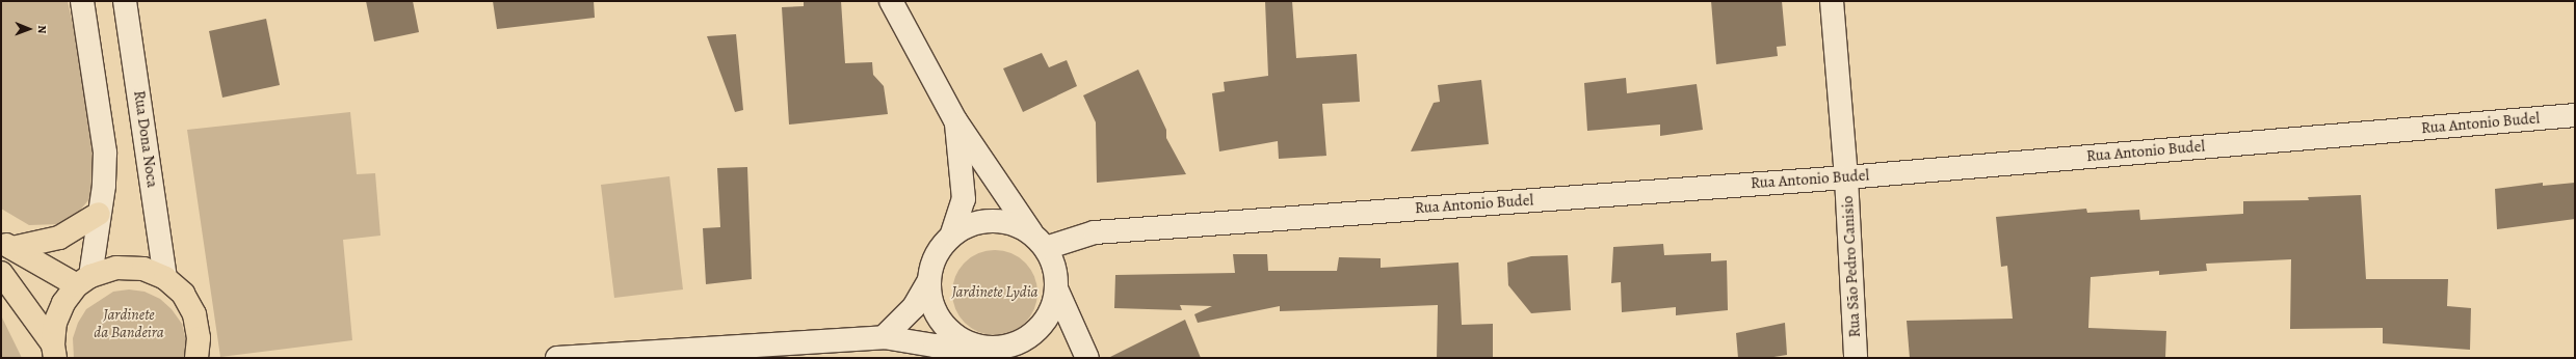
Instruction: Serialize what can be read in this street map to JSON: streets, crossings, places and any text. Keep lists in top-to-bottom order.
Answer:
{
  "streets": {
    "street": ["Rua Antonio Budel", "Rua Dona Noca", "Rua São Pedro Canisio"]
  },
  "crossings": [
    ["Rua Antonio Budel", "Rua São Pedro Canisio"]
  ],
  "parks": ["Jardinete Lydia", "Jardinete da Bandeira"],
  "north": "right"
}
